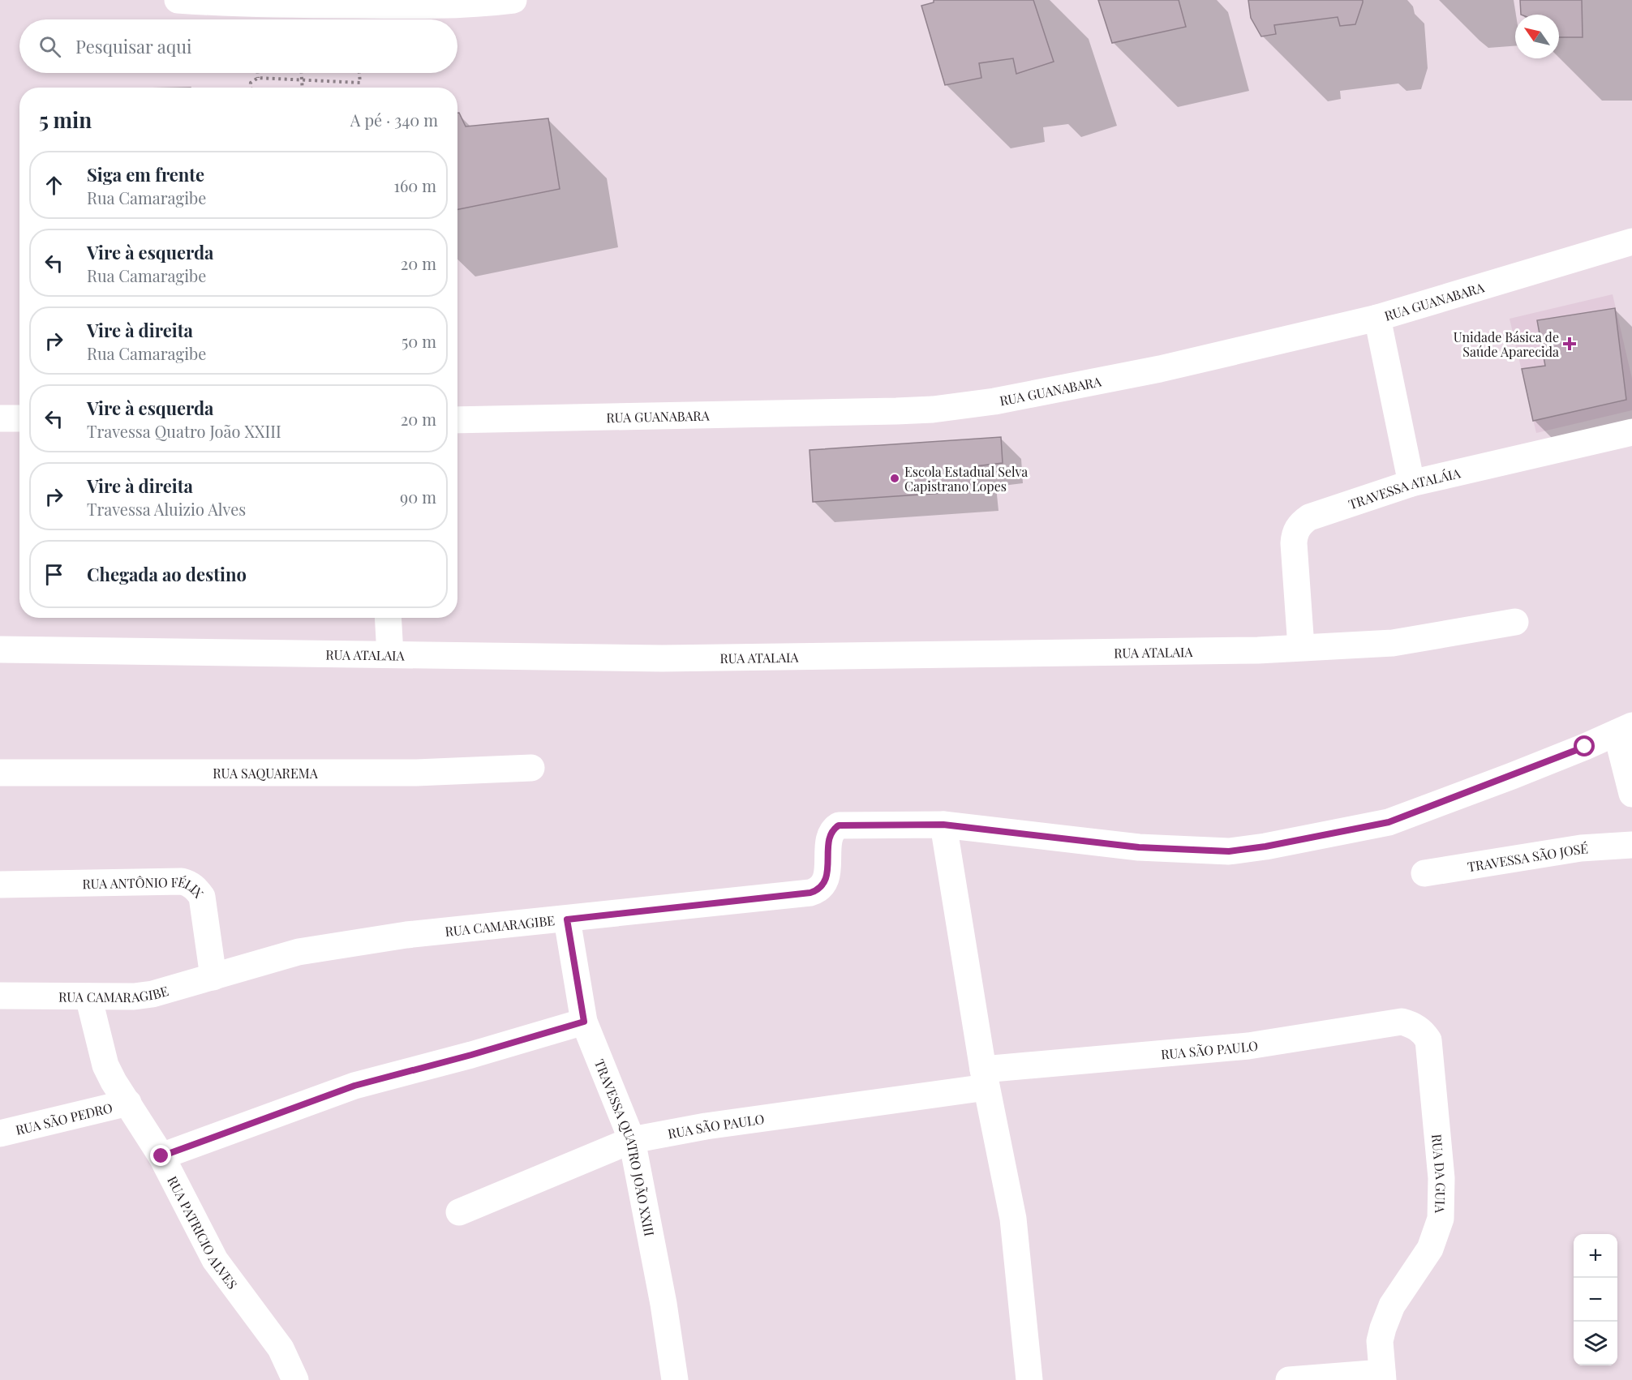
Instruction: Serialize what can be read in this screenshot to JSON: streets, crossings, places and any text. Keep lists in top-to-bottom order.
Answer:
{
  "streets": {
    "street": [
      "RUA GUANABARA",
      "TRAVESSA ATALÁIA",
      "RUA ATALAIA",
      "RUA SAQUAREMA",
      "TRAVESSA SÃO JOSÉ",
      "RUA ANTÔNIO FÉLIX",
      "RUA CAMARAGIBE",
      "RUA SÃO PAULO",
      "RUA SÃO PEDRO",
      "TRAVESSA QUATRO JOÃO XXIII",
      "RUA DA GUIA",
      "RUA PATRICIO ALVES"
    ]
  },
  "crossings": [
    ["TRAVESSA ATALÁIA", "RUA ATALAIA"],
    ["RUA ANTÔNIO FÉLIX", "RUA CAMARAGIBE"],
    ["RUA CAMARAGIBE", "TRAVESSA QUATRO JOÃO XXIII"],
    ["RUA CAMARAGIBE", "RUA PATRICIO ALVES"],
    ["RUA SÃO PAULO", "TRAVESSA QUATRO JOÃO XXIII"],
    ["RUA SÃO PAULO", "RUA DA GUIA"],
    ["RUA SÃO PEDRO", "RUA PATRICIO ALVES"]
  ],
  "places": {
    "health": ["Unidade Básica de Saúde Aparecida"],
    "other": ["Escola Estadual Selva Capistrano Lopes"]
  },
  "north": "top left",
  "page": {
    "search": "Pesquisar aqui",
    "heading": ["5 min", "A pé · 340 m"],
    "list": [
      ["Siga em frente", "Rua Camaragibe", "160 m"],
      ["Vire à esquerda", "Rua Camaragibe", "20 m"],
      ["Vire à direita", "Rua Camaragibe", "50 m"],
      ["Vire à esquerda", "Travessa Quatro João XXIII", "20 m"],
      ["Vire à direita", "Travessa Aluizio Alves", "90 m"],
      "Chegada ao destino"
    ],
    "map_buttons": ["+", "−"]
  }
}
